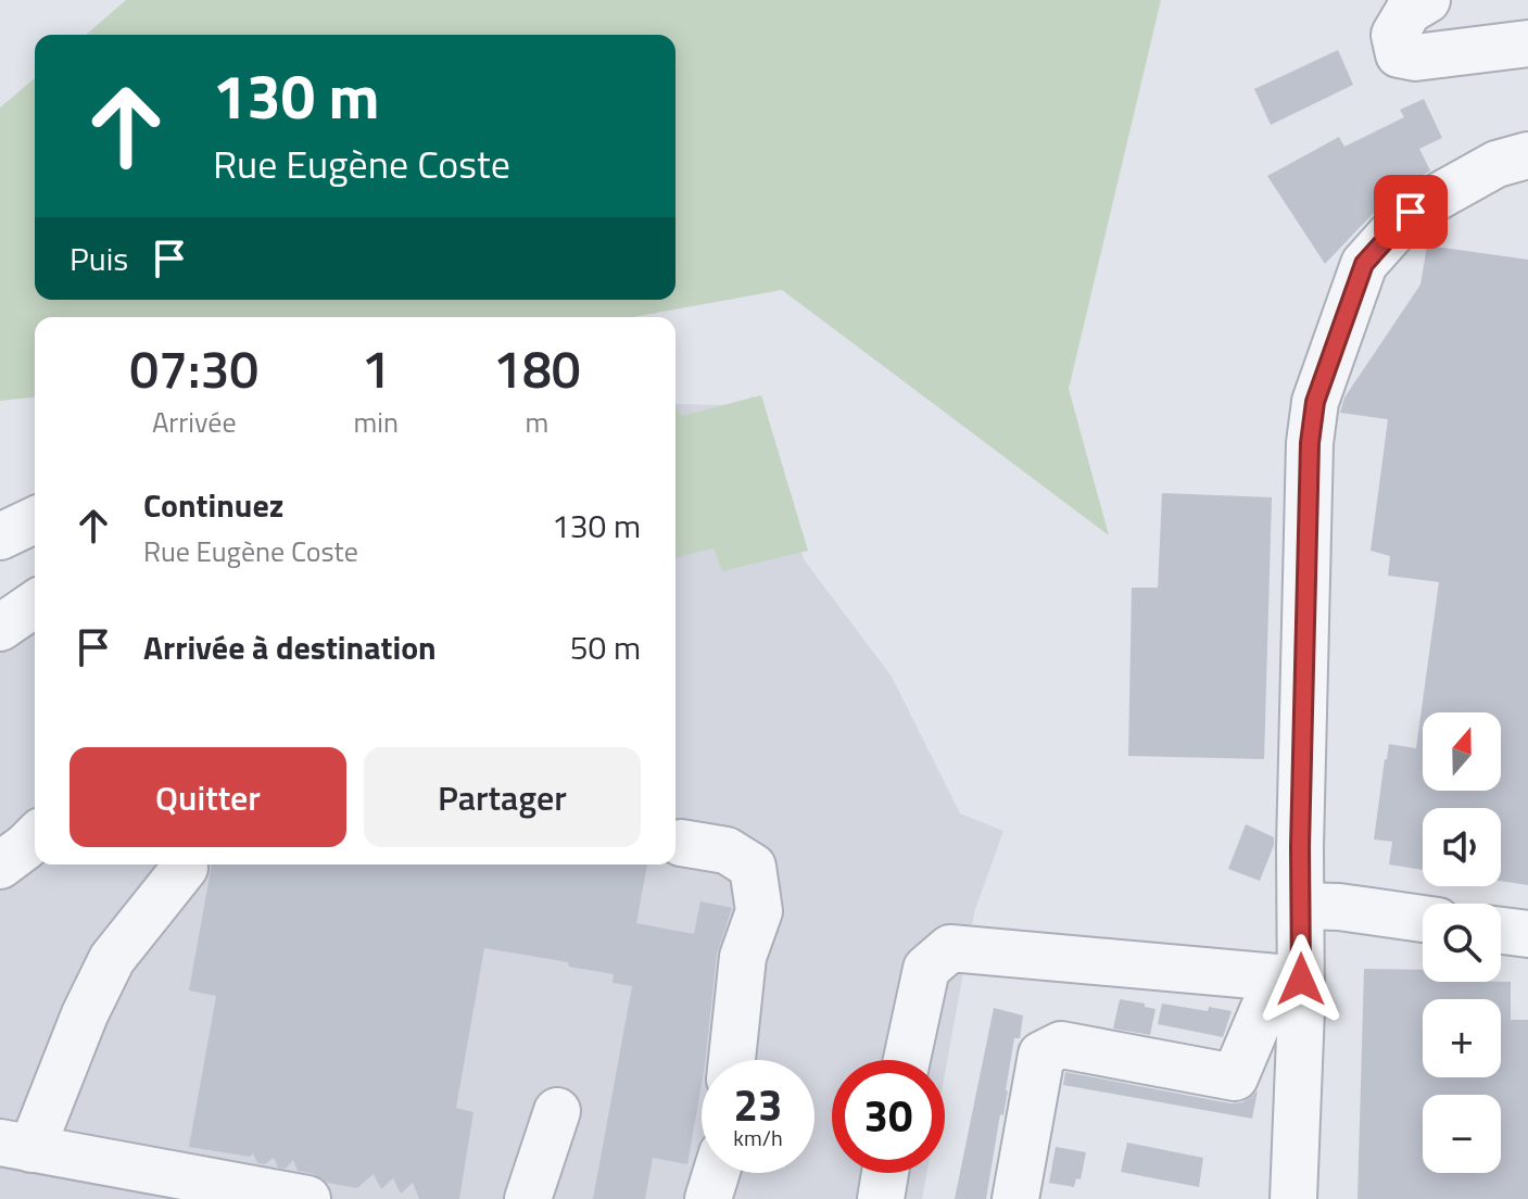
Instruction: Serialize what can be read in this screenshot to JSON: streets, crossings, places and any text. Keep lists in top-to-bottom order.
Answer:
{
  "north": "top",
  "page": {
    "turn": ["130 m", "Rue Eugène Coste"],
    "then": "Puis",
    "eta": [
      "07:30",
      "Arrivée",
      "1",
      "min",
      "180",
      "m"
    ],
    "list": [
      {
        "name": "Continuez",
        "note": "Rue Eugène Coste",
        "value": "130 m"
      },
      {
        "name": "Arrivée à destination",
        "value": "50 m"
      }
    ],
    "map_buttons": ["+", "−"],
    "buttons": ["Quitter", "Partager"],
    "speed": "23 km/h",
    "limit": "30"
  }
}
